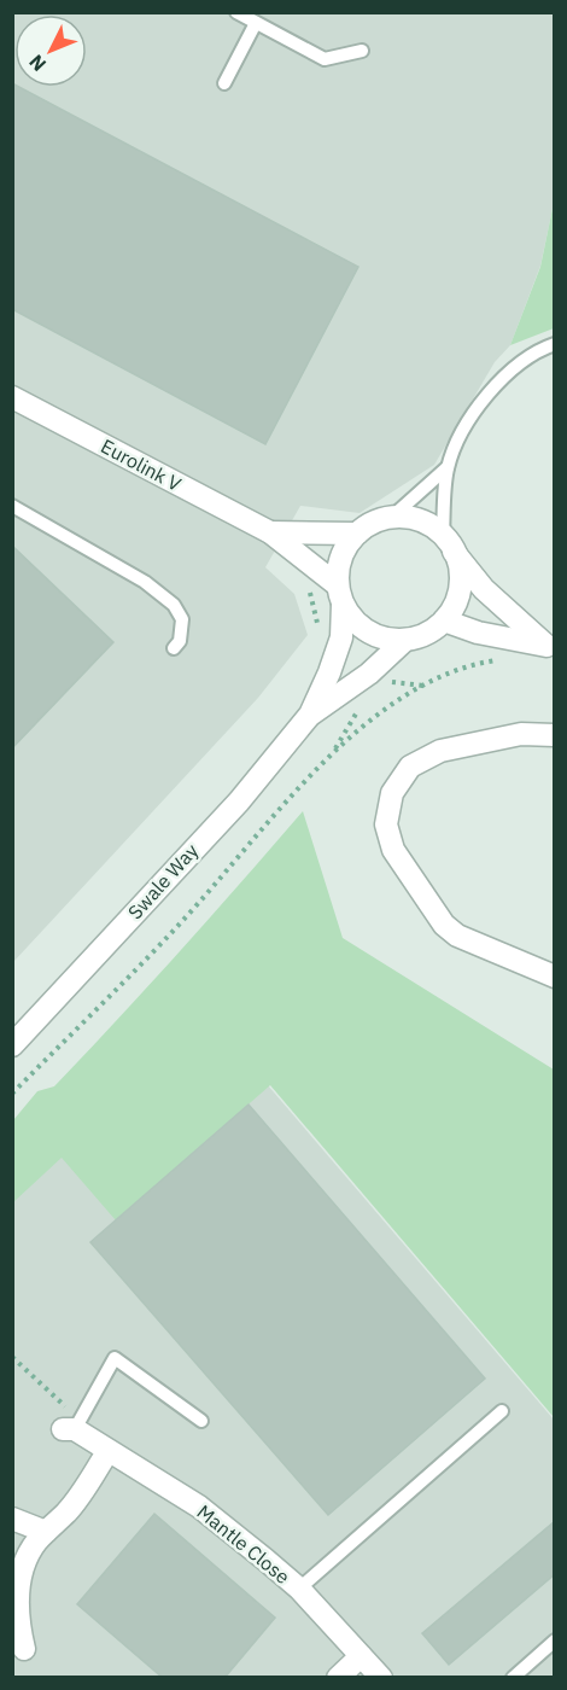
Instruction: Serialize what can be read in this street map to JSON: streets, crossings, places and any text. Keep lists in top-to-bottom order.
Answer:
{
  "streets": {
    "street": ["Eurolink V", "Swale Way", "Mantle Close"]
  },
  "crossings": [
    ["Eurolink V", "Swale Way"]
  ],
  "north": "bottom left"
}
